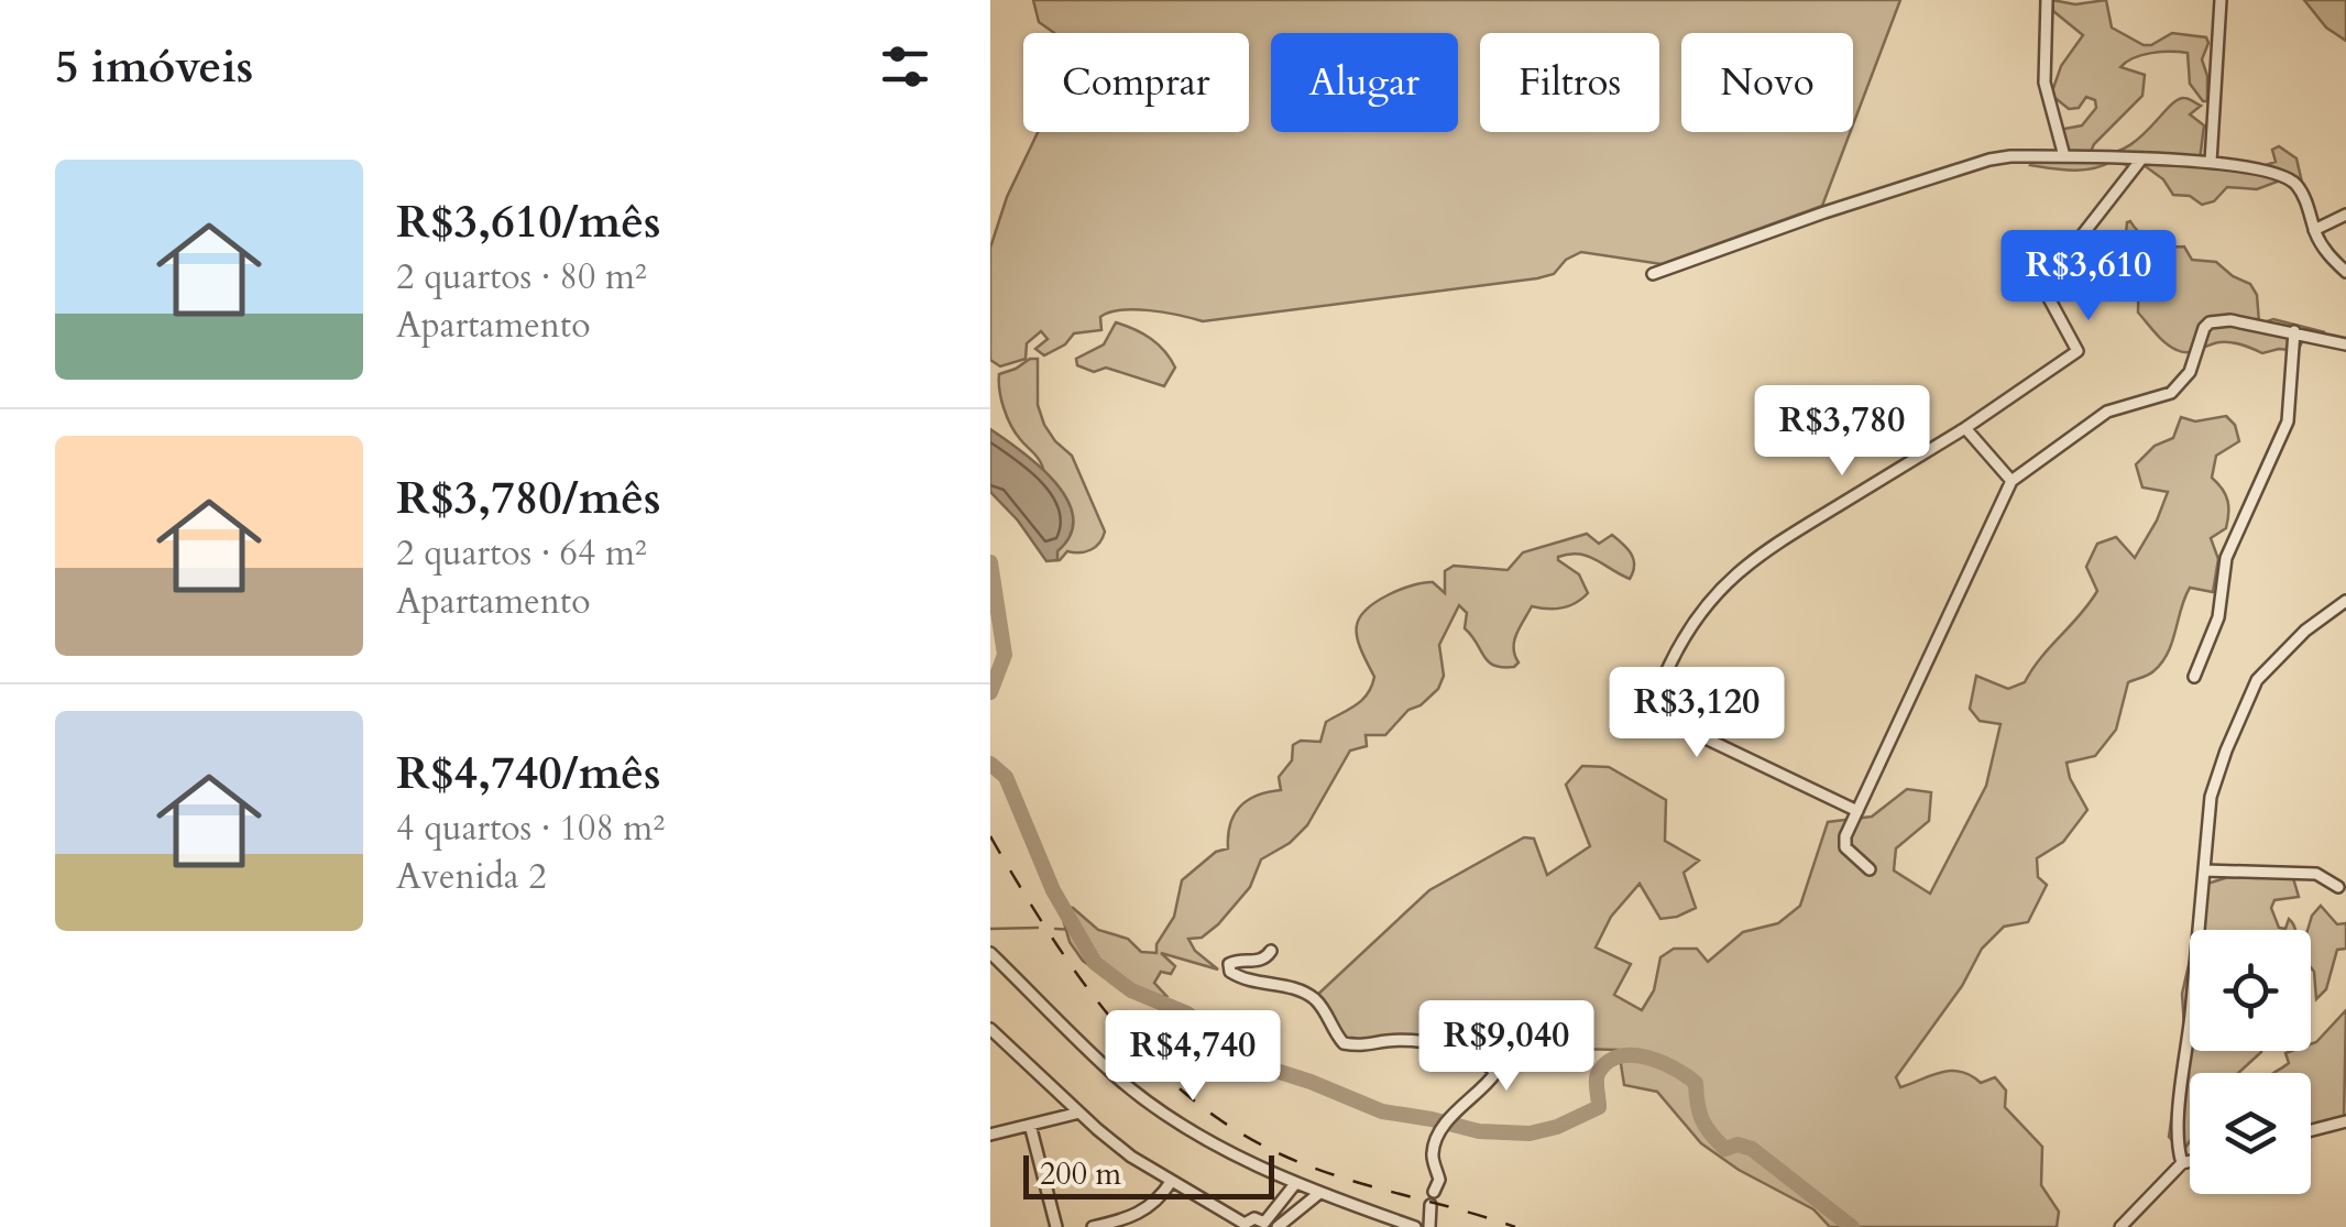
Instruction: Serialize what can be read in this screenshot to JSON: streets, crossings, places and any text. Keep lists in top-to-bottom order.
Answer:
{
  "scale_bar": "200 m",
  "page": {
    "heading": "5 imóveis",
    "chip": [
      "Comprar",
      "Alugar",
      "Filtros",
      "Novo"
    ],
    "list": [
      {
        "name": "R$3,610/mês",
        "note": "2 quartos · 80 m² · Apartamento"
      },
      {
        "name": "R$3,780/mês",
        "note": "2 quartos · 64 m² · Apartamento"
      },
      {
        "name": "R$4,740/mês",
        "note": "4 quartos · 108 m² · Avenida 2"
      }
    ],
    "price": [
      "R$3,610",
      "R$3,780",
      "R$3,120",
      "R$9,040",
      "R$4,740"
    ],
    "scale": "200 m"
  }
}
